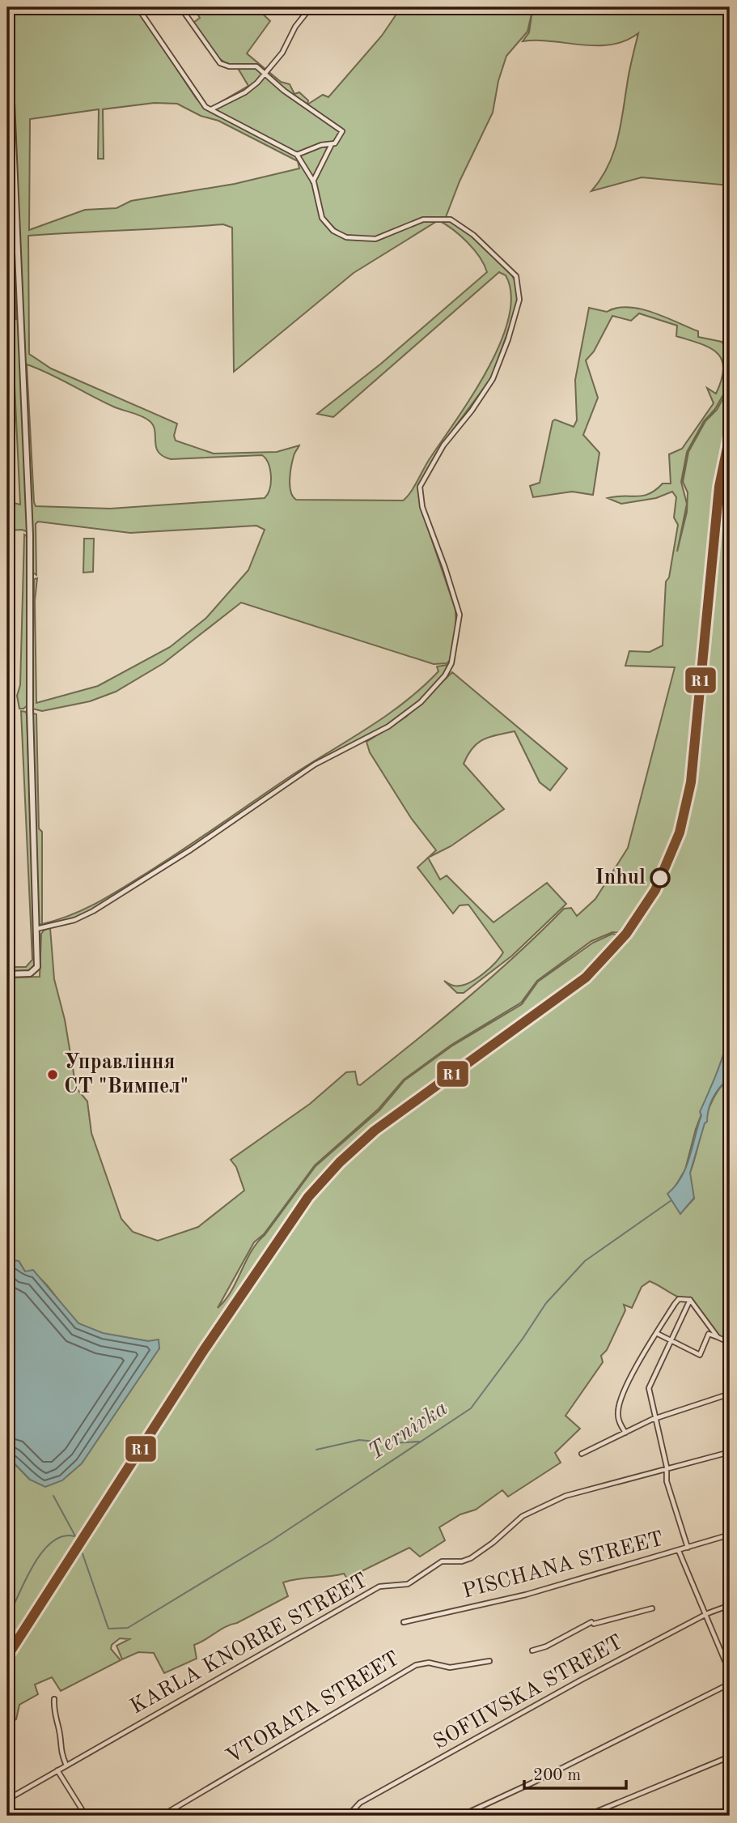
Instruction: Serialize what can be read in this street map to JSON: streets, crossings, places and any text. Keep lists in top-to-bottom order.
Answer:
{
  "streets": {
    "street": [
      "PISCHANA STREET",
      "KARLA KNORRE STREET",
      "SOFIIVSKA STREET",
      "VTORATA STREET"
    ]
  },
  "water": ["Ternivka"],
  "places": ["Inhul", "Управління СТ \"Вимпел\""],
  "lines": ["transit line R1"],
  "scale_bar": "200 m"
}
